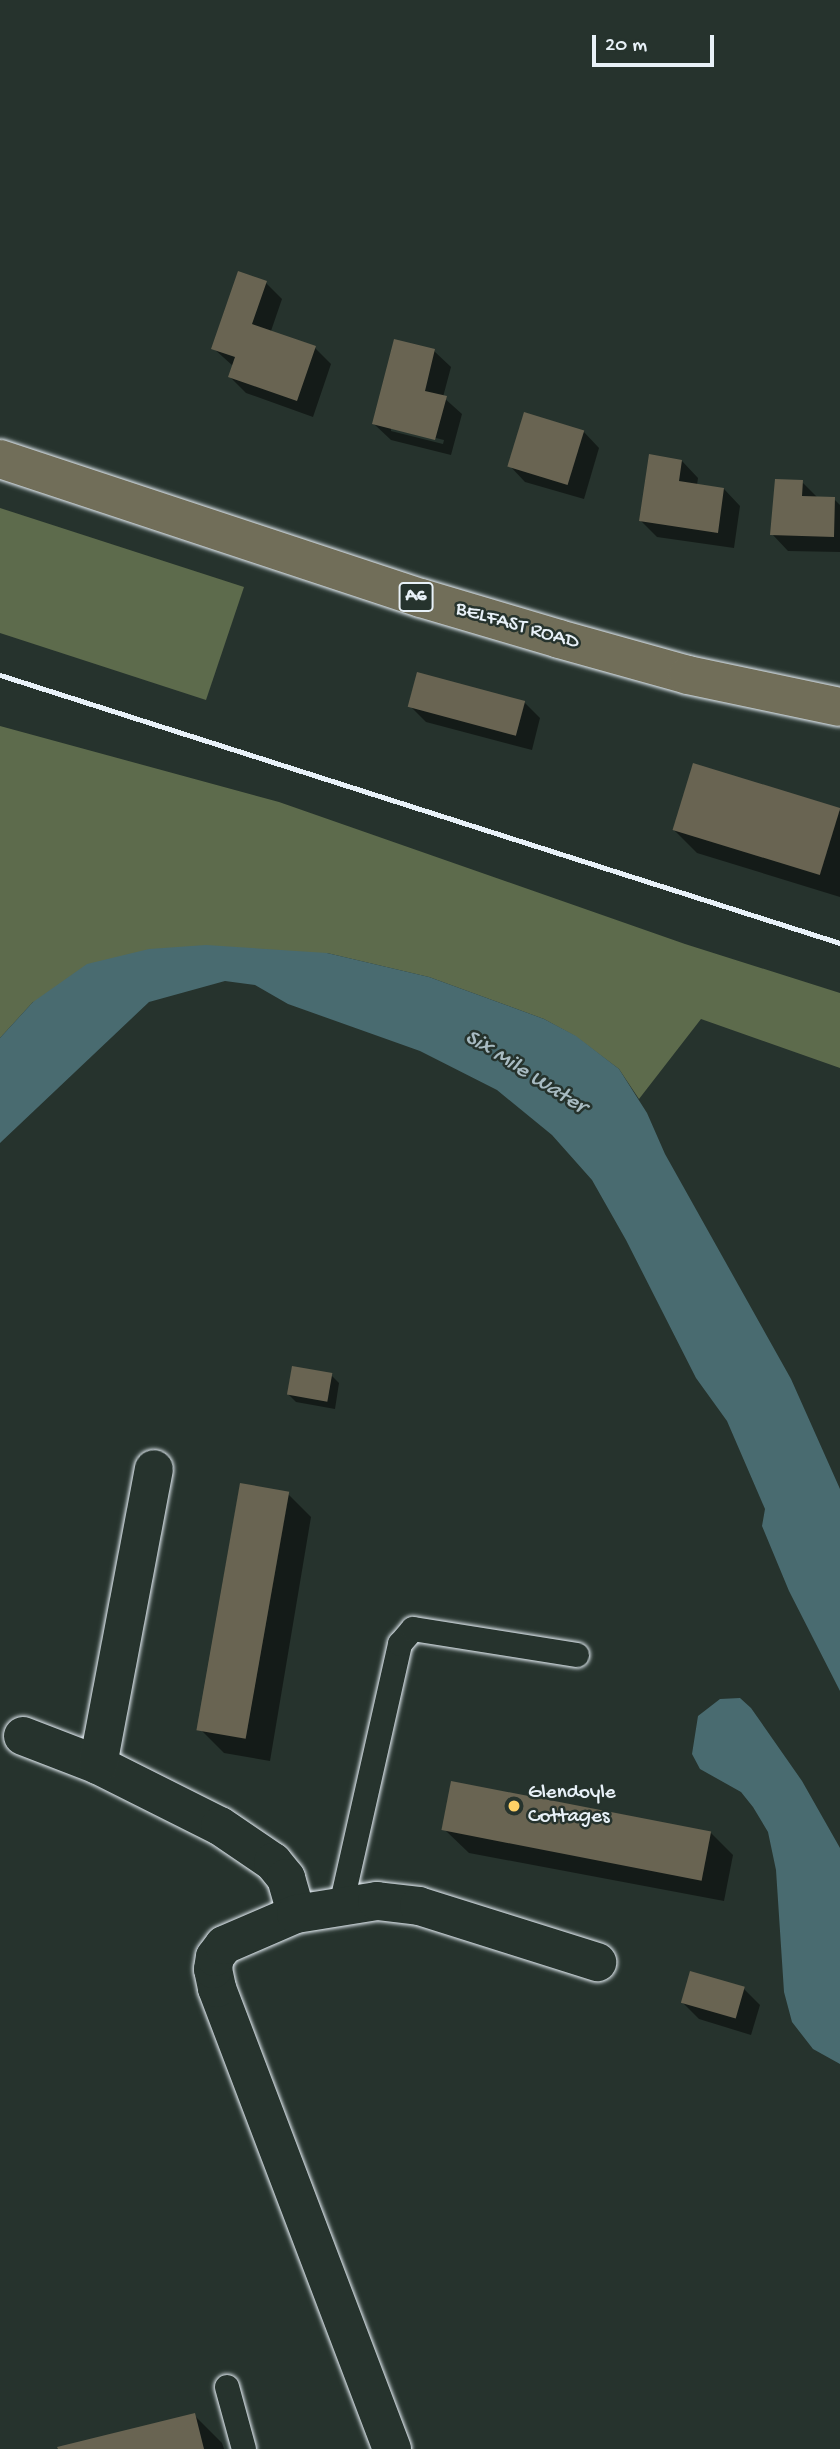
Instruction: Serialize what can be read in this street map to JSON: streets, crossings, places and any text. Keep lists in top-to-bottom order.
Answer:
{
  "streets": {
    "main road": ["A6", "BELFAST ROAD"]
  },
  "water": ["Six Mile Water"],
  "places": ["Glendoyle Cottages"],
  "scale_bar": "20 m"
}
